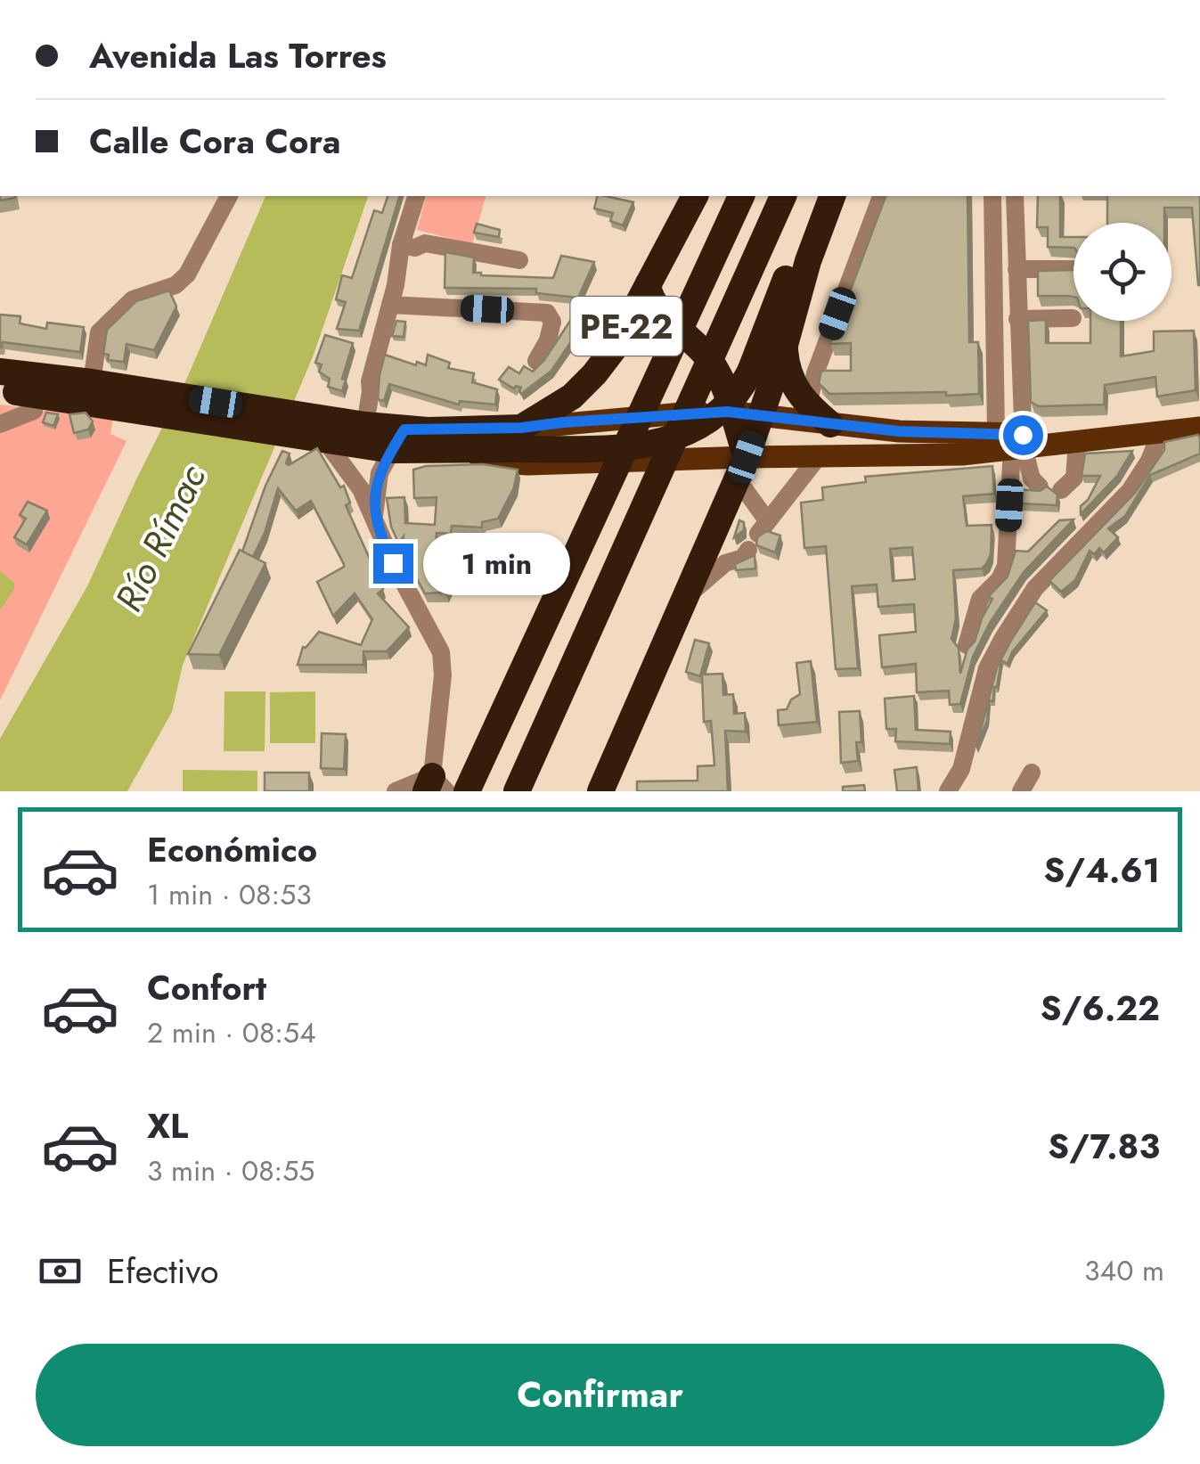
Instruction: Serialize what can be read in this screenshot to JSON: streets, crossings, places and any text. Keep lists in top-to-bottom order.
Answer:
{
  "streets": {
    "highway": ["PE-22"]
  },
  "water": ["Río Rímac"],
  "page": {
    "banner": ["Avenida Las Torres", "Calle Cora Cora"],
    "bubble": "1 min",
    "list": [
      {
        "name": "Económico",
        "note": "1 min · 08:53",
        "value": "S/4.61"
      },
      {
        "name": "Confort",
        "note": "2 min · 08:54",
        "value": "S/6.22"
      },
      {
        "name": "XL",
        "note": "3 min · 08:55",
        "value": "S/7.83"
      }
    ],
    "pay": ["Efectivo", "340 m"],
    "buttons": "Confirmar"
  }
}
